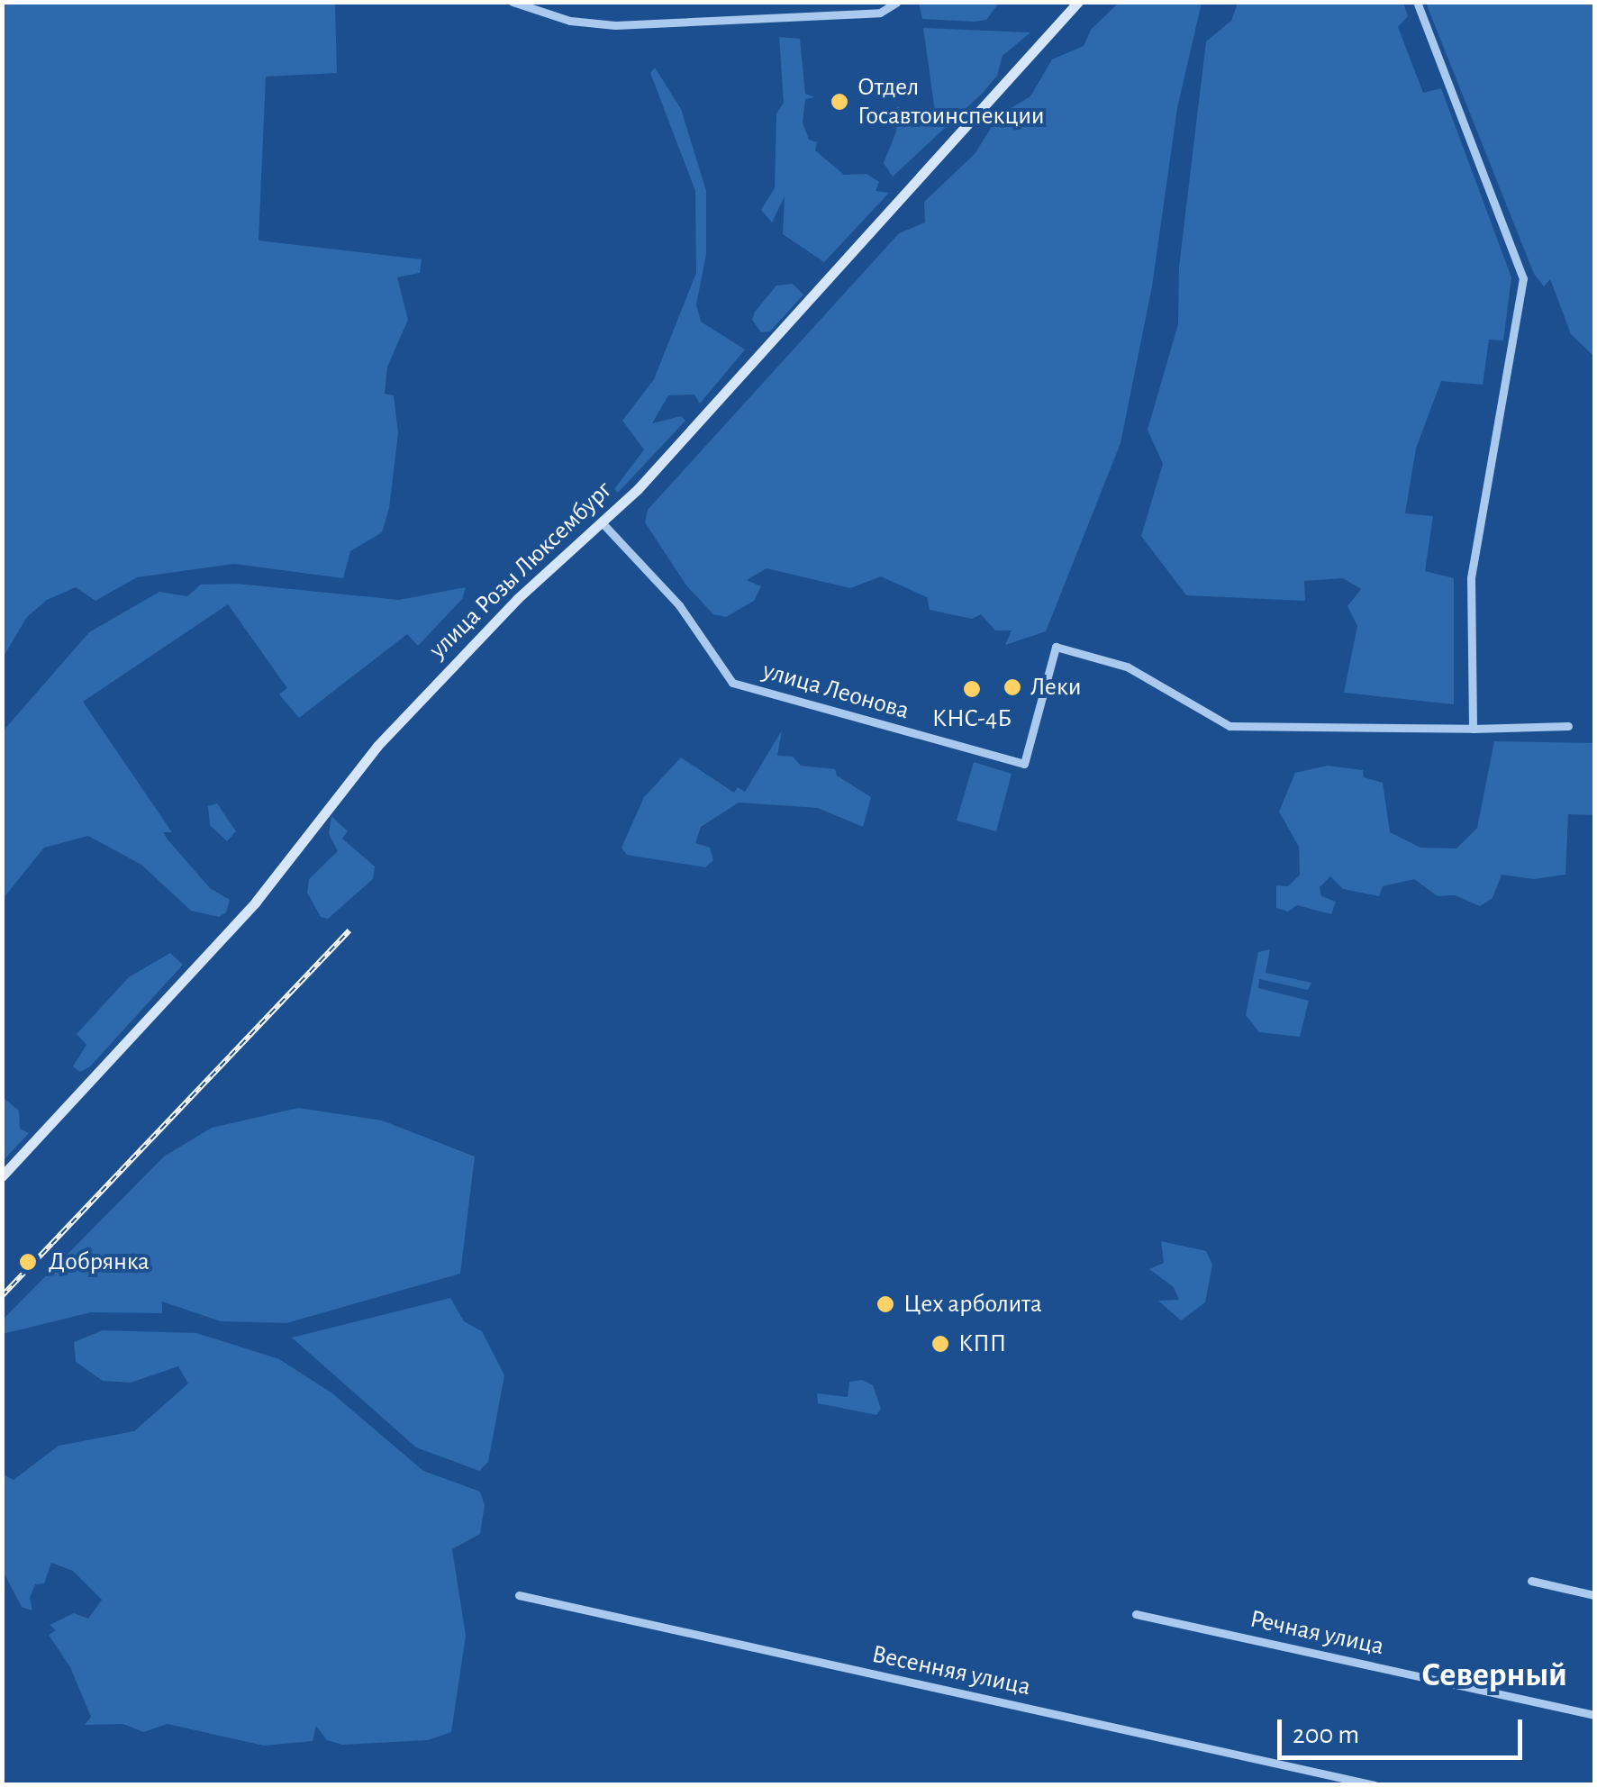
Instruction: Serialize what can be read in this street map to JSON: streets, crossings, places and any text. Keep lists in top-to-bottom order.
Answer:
{
  "streets": {
    "street": [
      "улица Розы Люксембург",
      "улица Леонова",
      "Речная улица",
      "Весенняя улица"
    ]
  },
  "crossings": [
    ["улица Розы Люксембург", "улица Леонова"]
  ],
  "districts": ["Северный"],
  "places": [
    "Отдел Госавтоинспекции",
    "Леки",
    "КНС-4Б",
    "Добрянка",
    "Цех арболита",
    "КПП"
  ],
  "scale_bar": "200 m"
}
